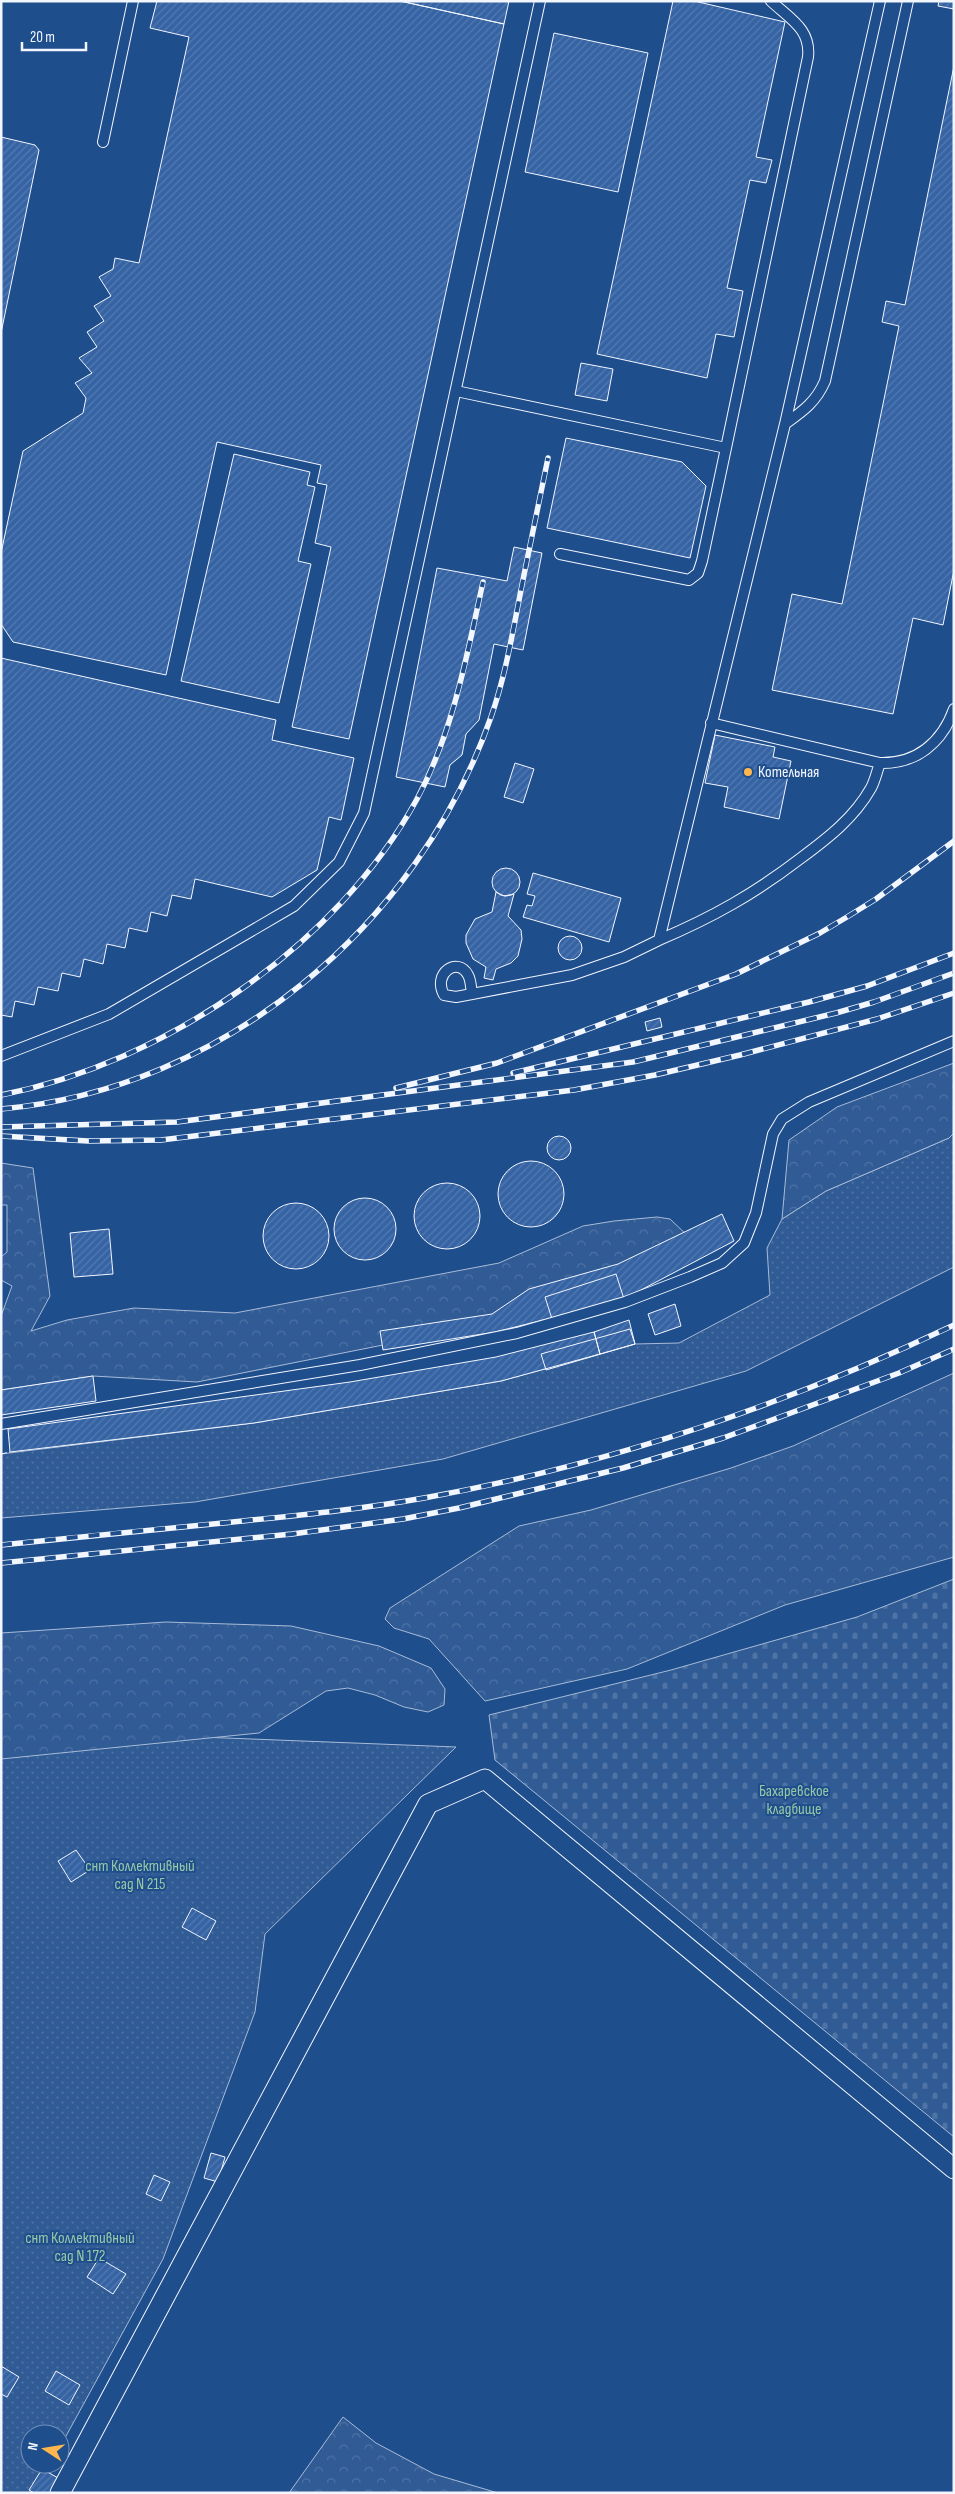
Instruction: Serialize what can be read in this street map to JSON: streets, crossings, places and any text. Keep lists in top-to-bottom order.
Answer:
{
  "parks": ["Бахаревское кладбище", "снт Коллективный сад N 215", "снт Коллективный сад N 172"],
  "places": ["Котельная"],
  "scale_bar": "20 m",
  "north": "left"
}
